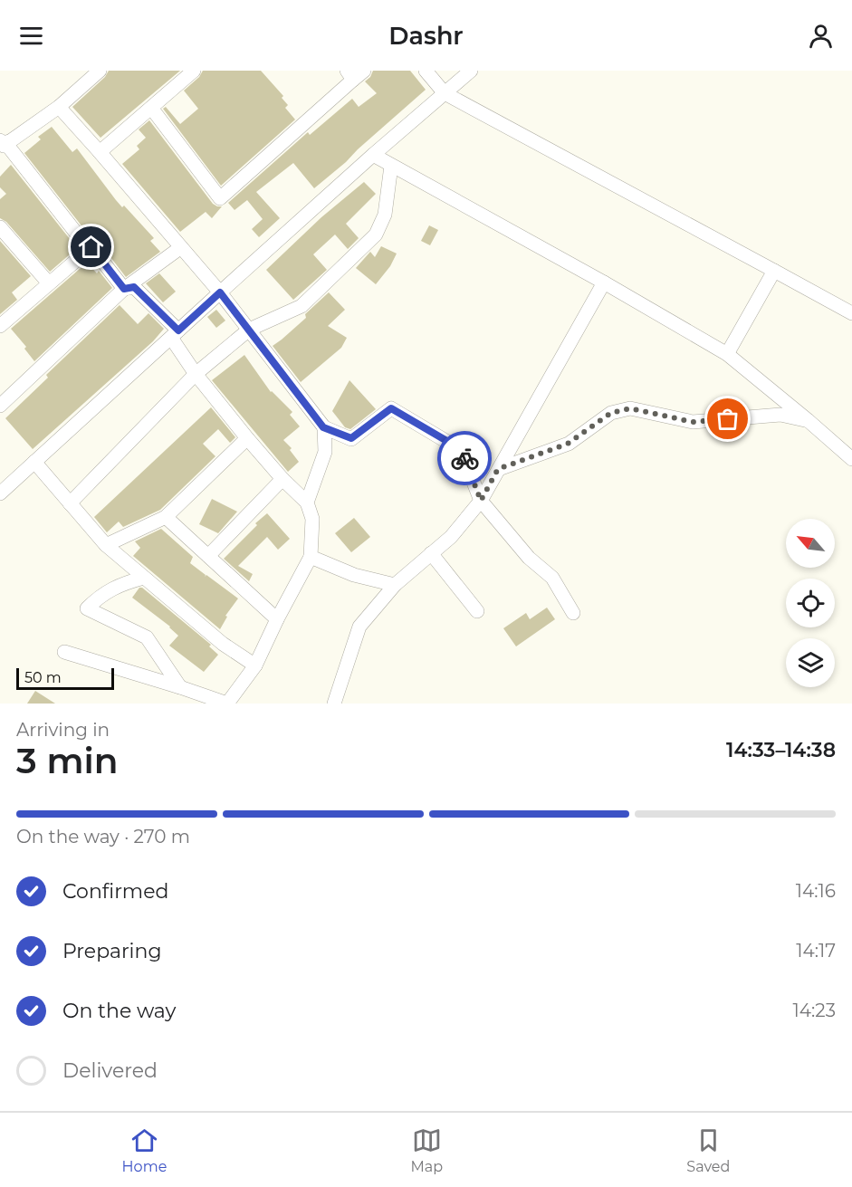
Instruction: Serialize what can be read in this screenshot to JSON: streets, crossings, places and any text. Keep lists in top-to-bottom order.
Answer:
{
  "scale_bar": "50 m",
  "north": "top left",
  "page": {
    "header": "Dashr",
    "scale": "50 m",
    "heading": ["3 min", "Arriving in", "14:33–14:38"],
    "bar": "On the way · 270 m",
    "list": [
      ["Confirmed", "14:16"],
      ["Preparing", "14:17"],
      ["On the way", "14:23"],
      "Delivered"
    ],
    "tabs": ["Home", "Map", "Saved"]
  }
}
